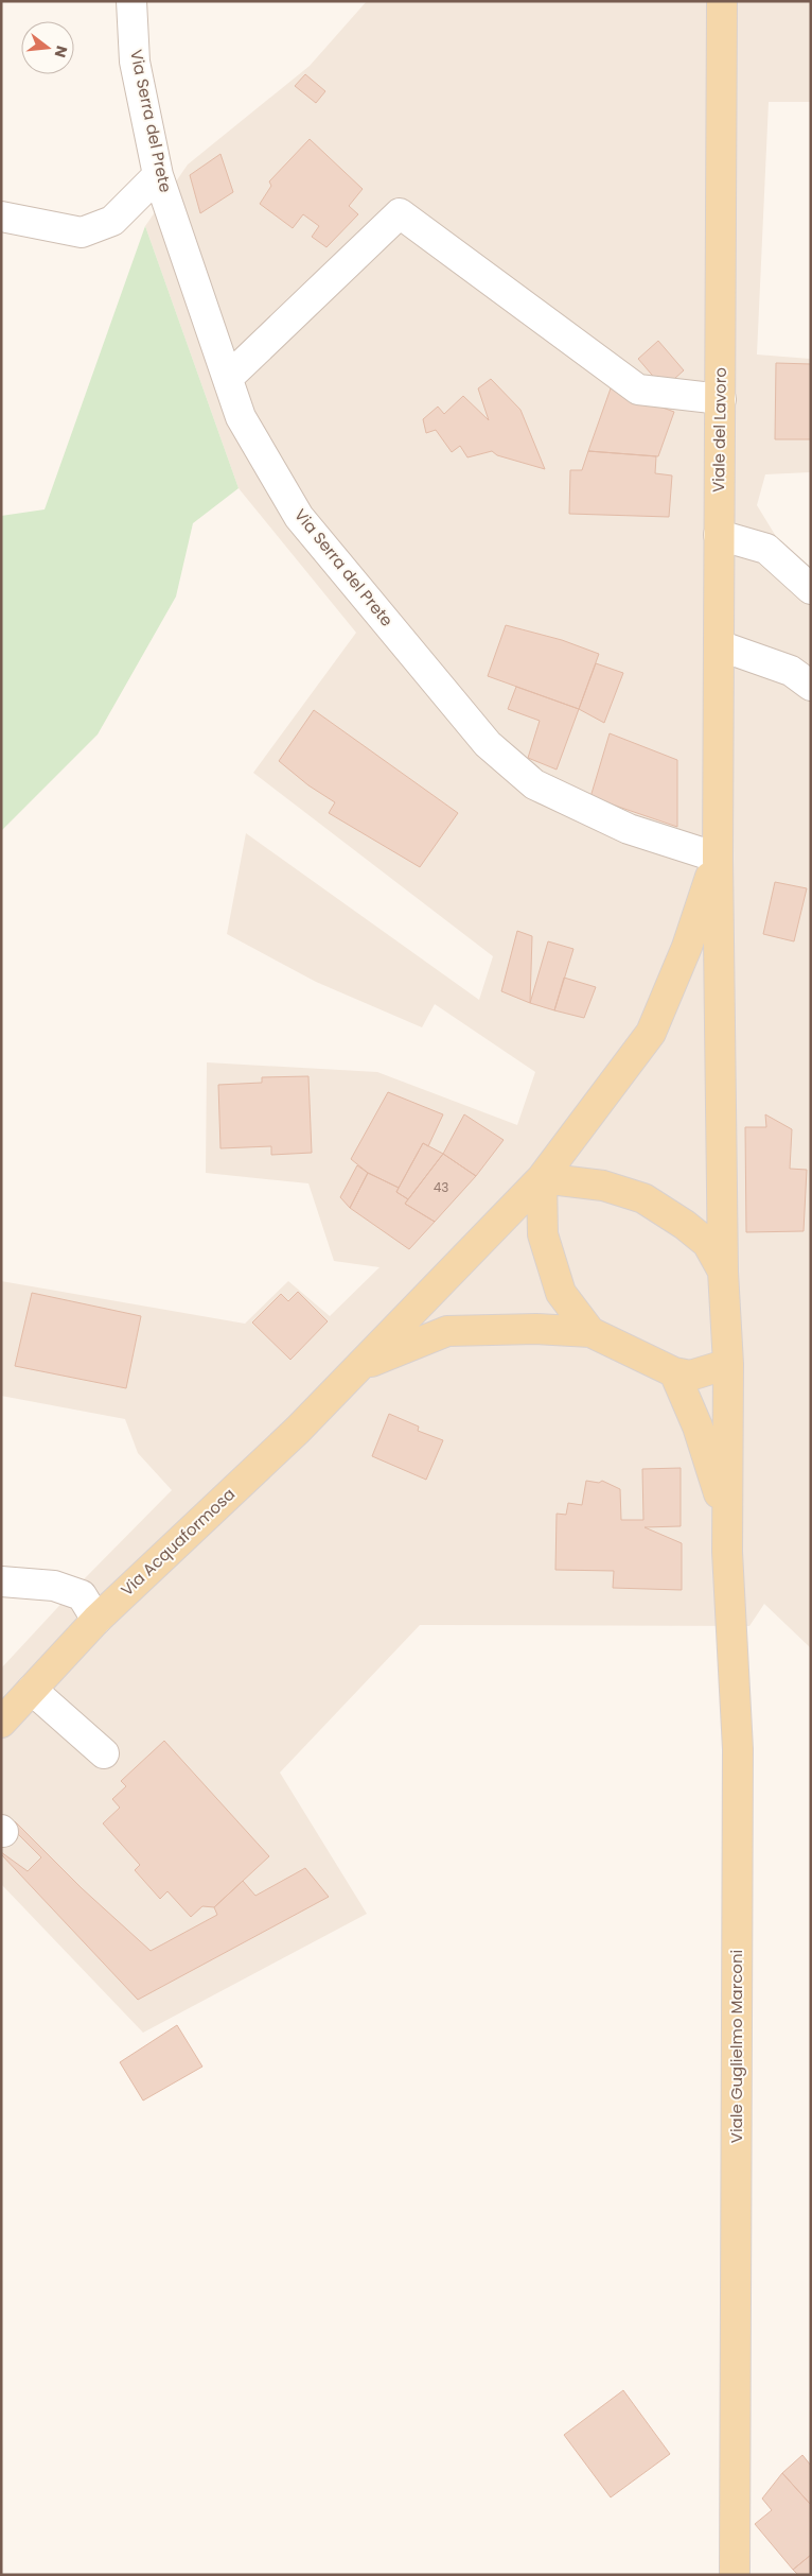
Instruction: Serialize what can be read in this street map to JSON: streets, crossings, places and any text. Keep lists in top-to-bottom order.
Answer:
{
  "streets": {
    "main road": ["Viale del Lavoro", "Via Acquaformosa", "Viale Guglielmo Marconi"],
    "street": ["Via Serra del Prete"]
  },
  "crossings": [
    ["Via Serra del Prete", "Viale del Lavoro"],
    ["Via Serra del Prete", "Via Acquaformosa"],
    ["Viale del Lavoro", "Via Acquaformosa"],
    ["Viale del Lavoro", "Viale Guglielmo Marconi"]
  ],
  "house_numbers": ["43"],
  "north": "right"
}
